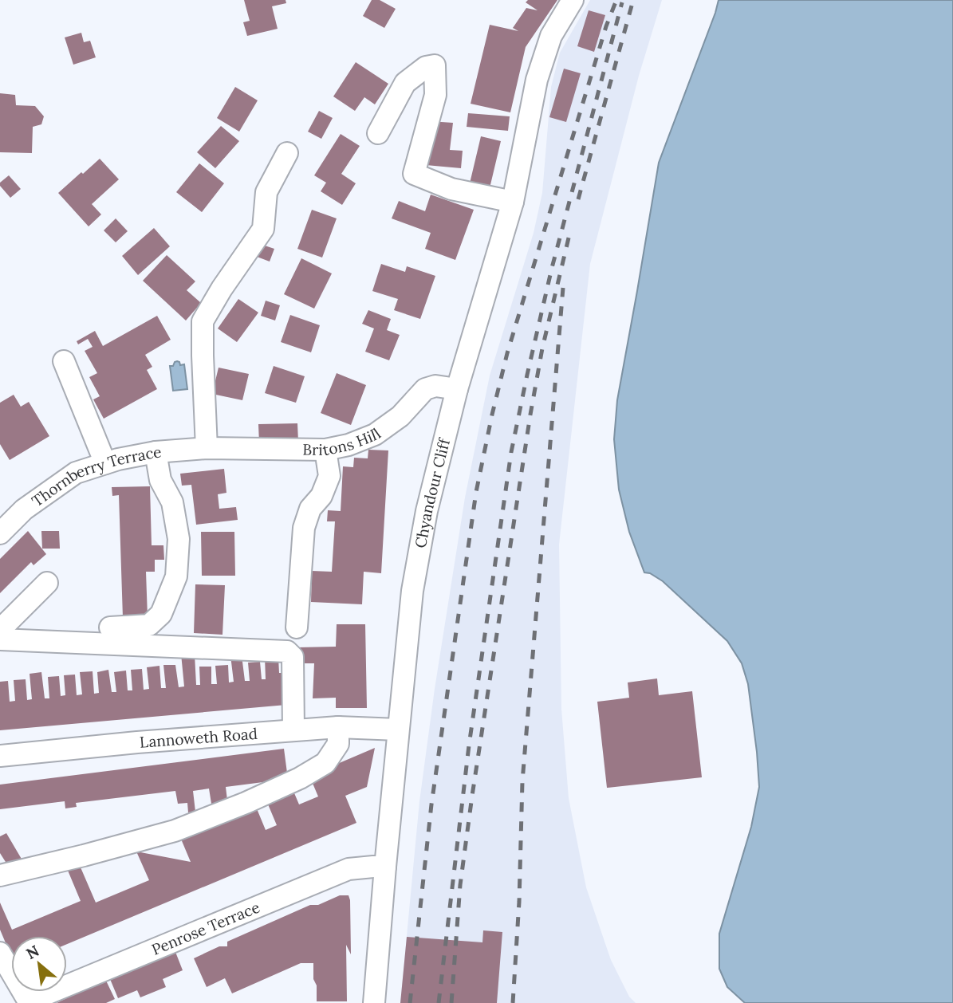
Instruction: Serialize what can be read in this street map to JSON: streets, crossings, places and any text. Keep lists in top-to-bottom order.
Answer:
{
  "streets": {
    "street": [
      "Britons Hill",
      "Thornberry Terrace",
      "Chyandour Cliff",
      "Lannoweth Road",
      "Penrose Terrace"
    ]
  },
  "crossings": [
    ["Britons Hill", "Thornberry Terrace"],
    ["Britons Hill", "Chyandour Cliff"],
    ["Chyandour Cliff", "Lannoweth Road"],
    ["Chyandour Cliff", "Penrose Terrace"]
  ],
  "north": "top left"
}
